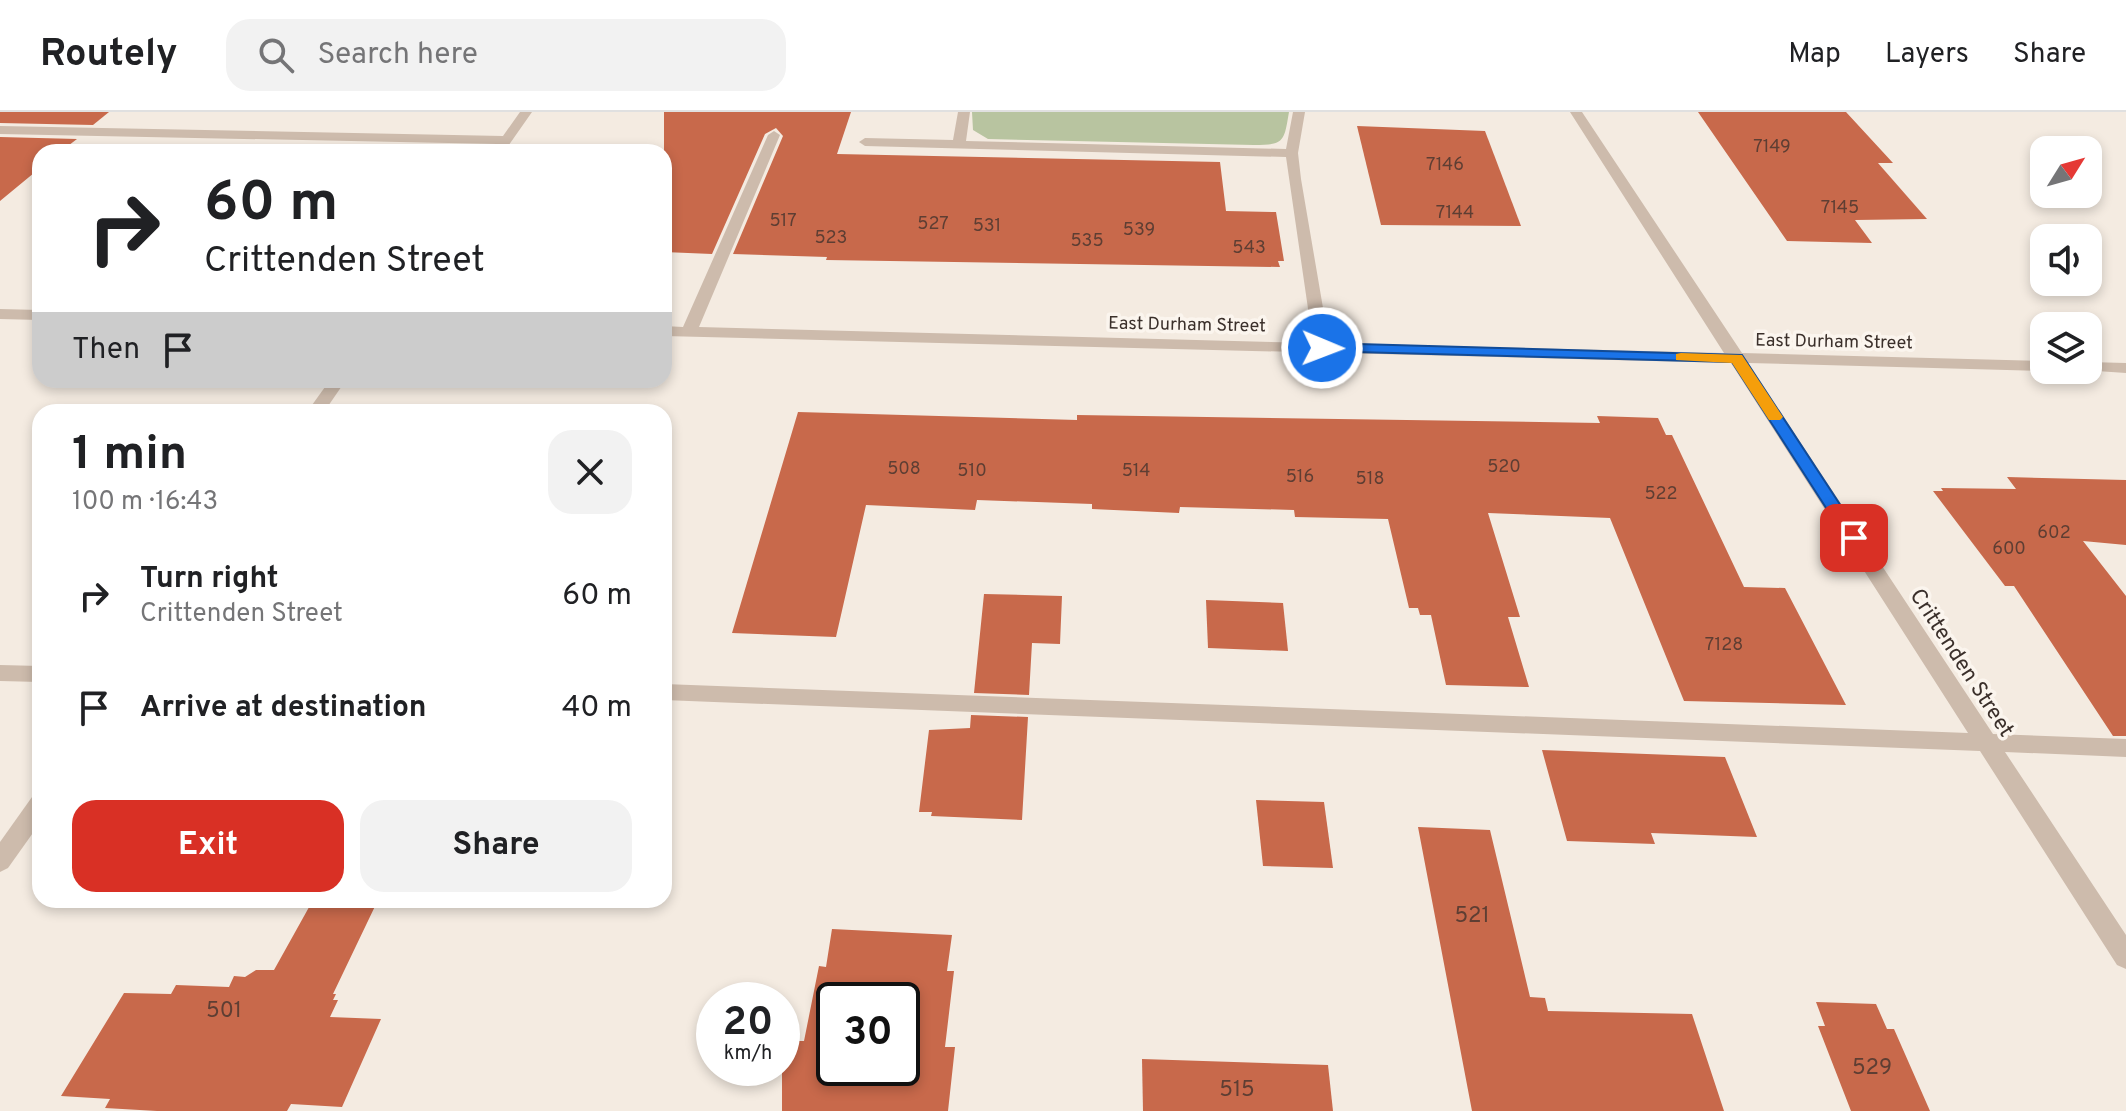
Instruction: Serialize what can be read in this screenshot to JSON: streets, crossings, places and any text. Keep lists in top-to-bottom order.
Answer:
{
  "streets": {
    "street": ["East Durham Street", "Crittenden Street"]
  },
  "crossings": [
    ["East Durham Street", "Crittenden Street"]
  ],
  "house_numbers": [
    "7149",
    "7146",
    "7145",
    "7144",
    "517",
    "527",
    "531",
    "539",
    "523",
    "535",
    "543",
    "520",
    "508",
    "510",
    "514",
    "516",
    "518",
    "522",
    "602",
    "600",
    "7128",
    "521",
    "501",
    "529",
    "515"
  ],
  "north": "top right",
  "page": {
    "header": "Routely",
    "search": "Search here",
    "nav": ["Map", "Layers", "Share"],
    "turn": ["60 m", "Crittenden Street"],
    "then": "Then",
    "heading": ["1 min", "100 m · 16:43"],
    "list": [
      {
        "name": "Turn right",
        "note": "Crittenden Street",
        "value": "60 m"
      },
      {
        "name": "Arrive at destination",
        "value": "40 m"
      }
    ],
    "buttons": ["Exit", "Share"],
    "speed": "20 km/h",
    "limit": "30"
  }
}
